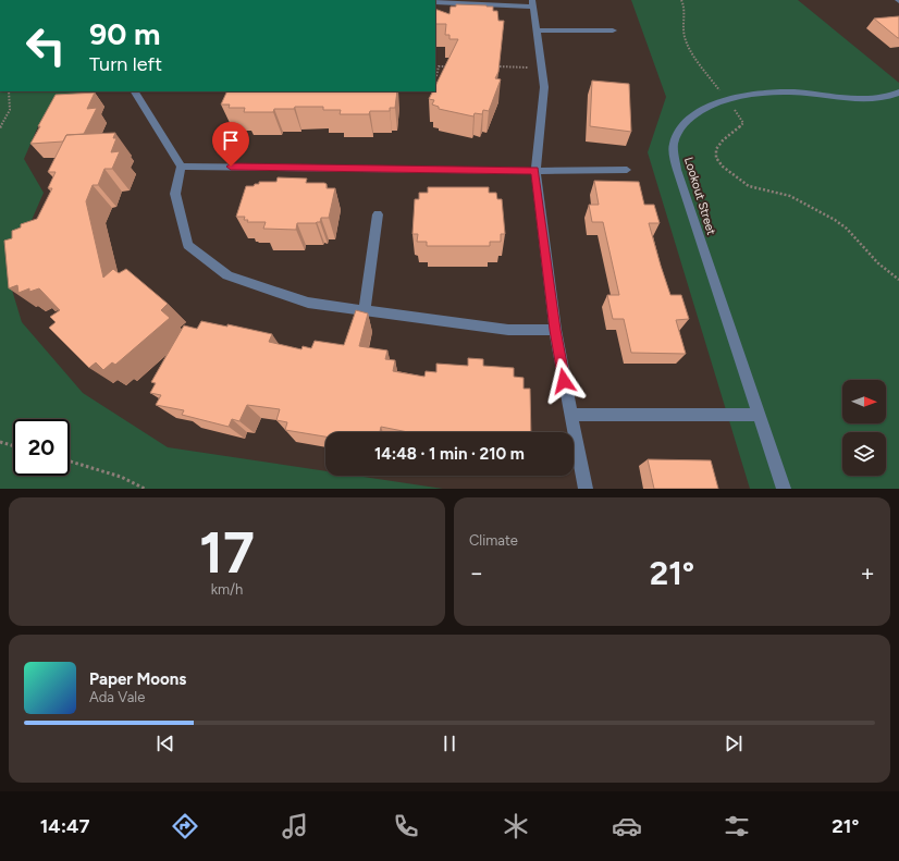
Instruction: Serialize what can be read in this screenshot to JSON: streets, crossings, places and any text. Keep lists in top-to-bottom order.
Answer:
{
  "streets": {
    "street": ["Lookout Street"]
  },
  "north": "right",
  "page": {
    "turn": ["90 m", "Turn left"],
    "limit": "20",
    "trip": "14:48 · 1 min · 210 m",
    "tile": [
      ["17", "km/h"],
      "Climate"
    ],
    "heat": ["−", "21°", "+"],
    "song": ["Paper Moons", "Ada Vale"],
    "tabs": ["14:47", "21°"]
  }
}
